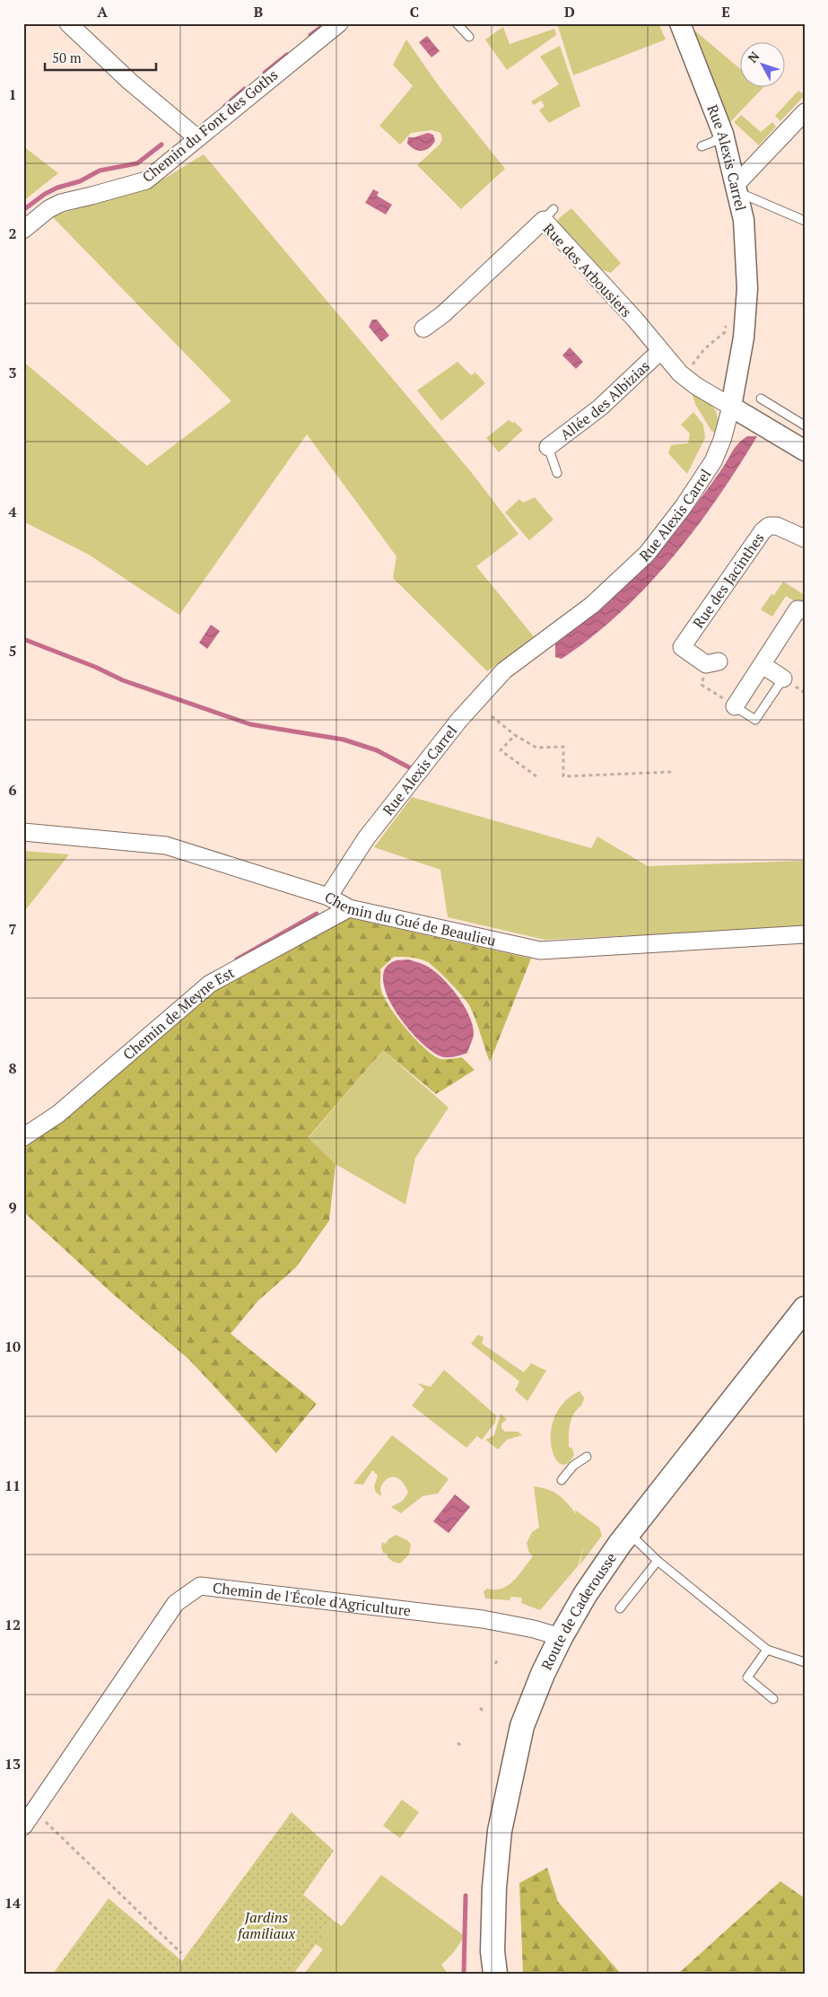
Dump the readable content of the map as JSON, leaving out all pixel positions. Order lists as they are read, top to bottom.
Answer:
{
  "streets": {
    "main road": ["Route de Caderousse"],
    "street": [
      "Chemin du Font des Goths",
      "Rue Alexis Carrel",
      "Rue des Arbousiers",
      "Allée des Albizias",
      "Rue des Jacinthes",
      "Chemin du Gué de Beaulieu",
      "Chemin de Meyne Est",
      "Chemin de l'École d'Agriculture"
    ]
  },
  "crossings": [
    ["Rue Alexis Carrel", "Rue des Arbousiers"],
    ["Rue Alexis Carrel", "Chemin du Gué de Beaulieu"],
    ["Rue des Arbousiers", "Allée des Albizias"],
    ["Chemin du Gué de Beaulieu", "Chemin de Meyne Est"],
    ["Chemin de l'École d'Agriculture", "Route de Caderousse"]
  ],
  "parks": ["Jardins familiaux"],
  "scale_bar": "50 m",
  "north": "top left",
  "grid": {
    "columns": [
      "A",
      "B",
      "C",
      "D",
      "E"
    ],
    "rows": [
      "1",
      "2",
      "3",
      "4",
      "5",
      "6",
      "7",
      "8",
      "9",
      "10",
      "11",
      "12",
      "13",
      "14"
    ]
  }
}
